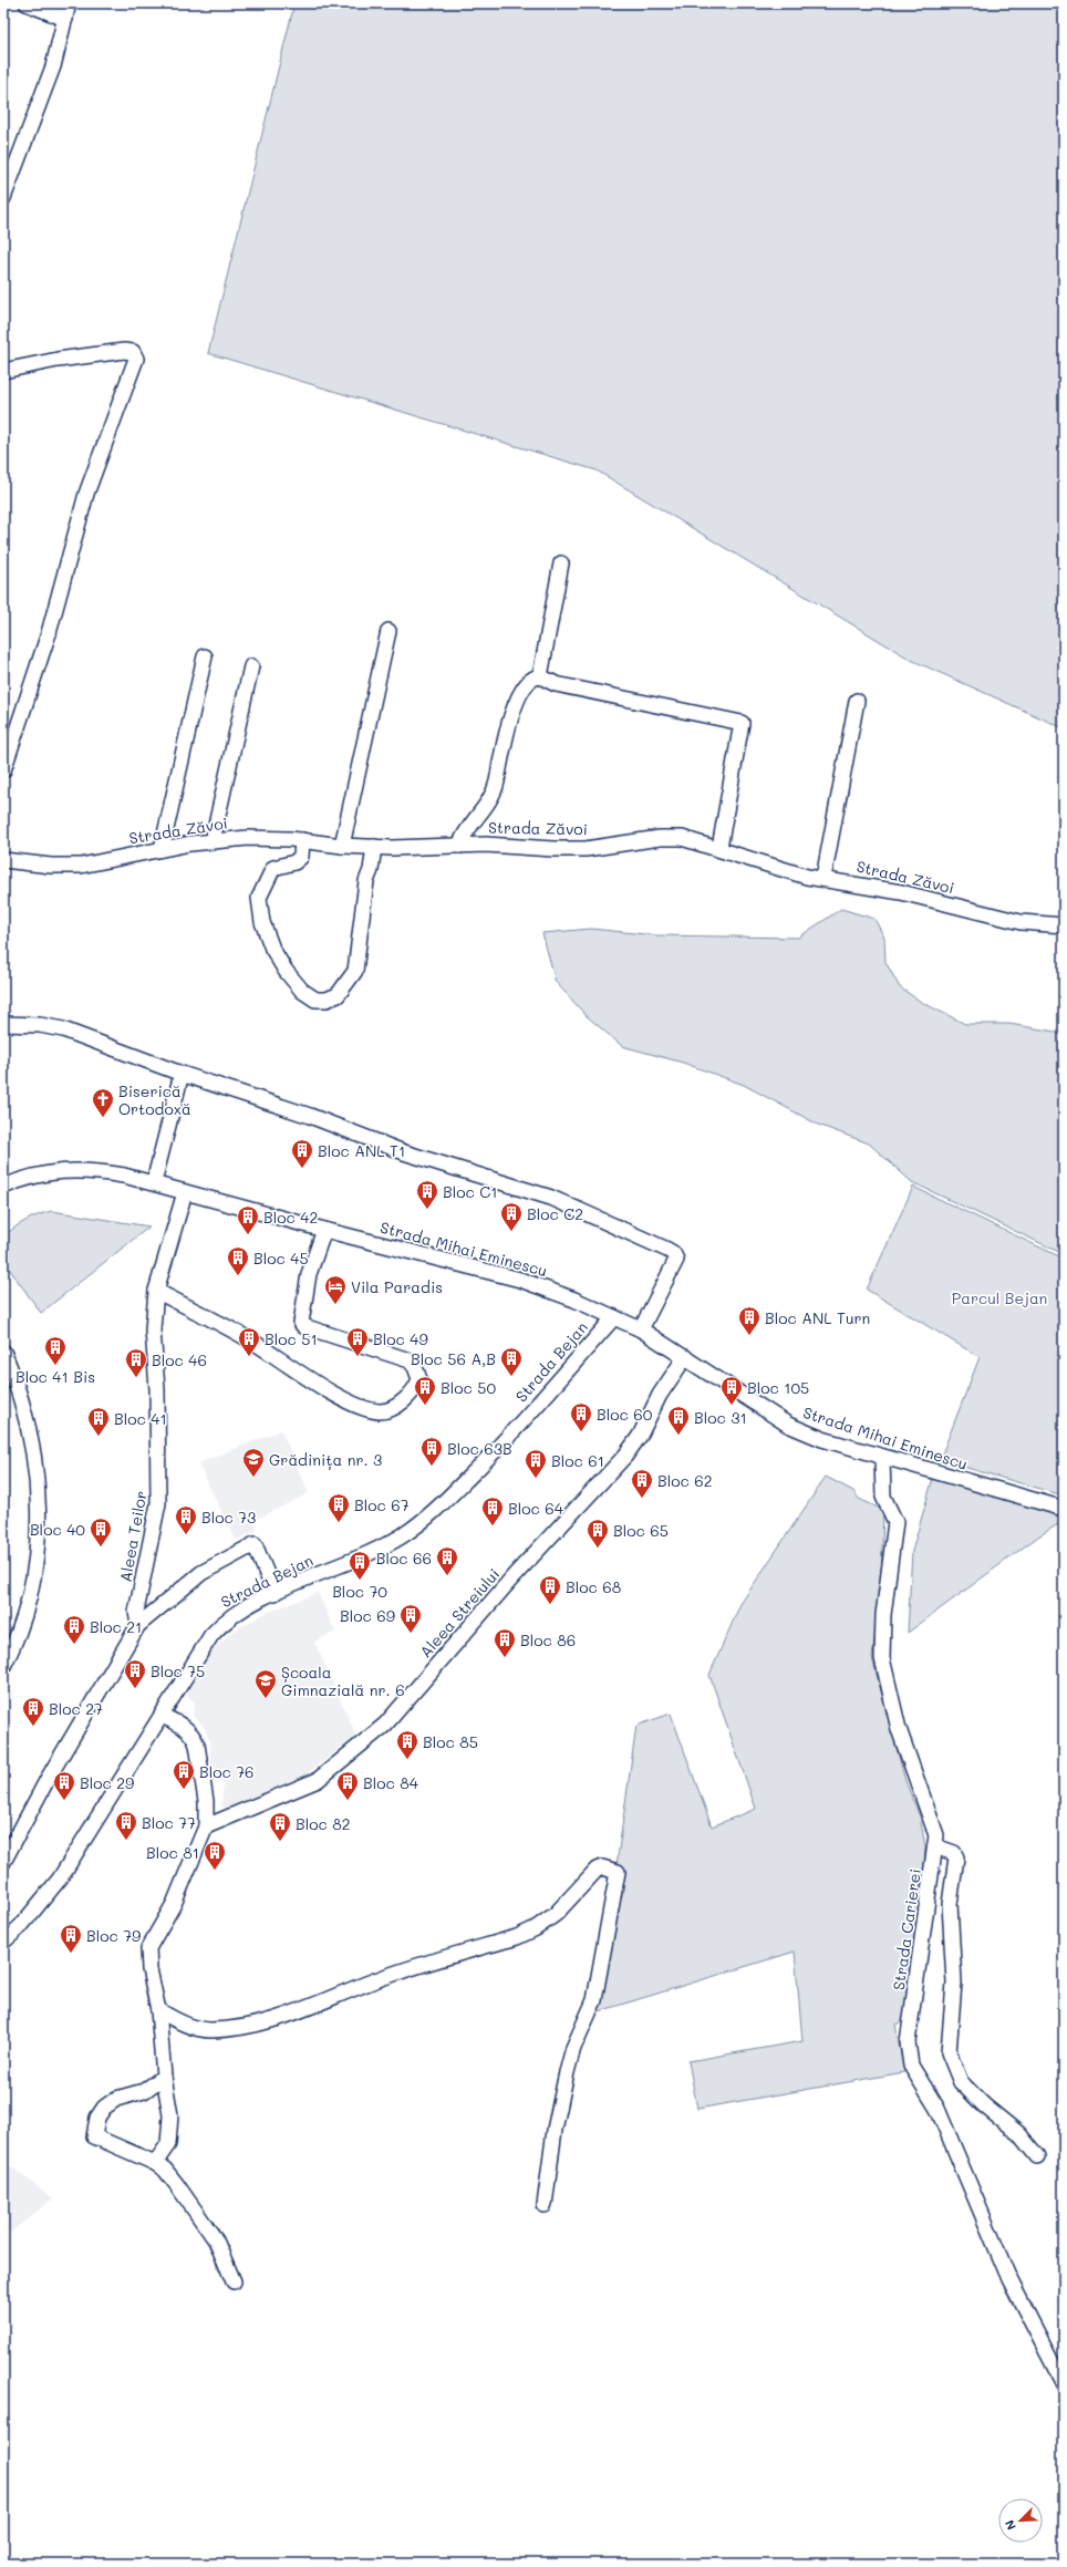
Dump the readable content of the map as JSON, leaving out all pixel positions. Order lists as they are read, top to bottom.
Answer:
{
  "streets": {
    "street": [
      "Strada Zăvoi",
      "Strada Mihai Eminescu",
      "Strada Bejan",
      "Aleea Teilor",
      "Aleea Streiului",
      "Strada Carierei"
    ]
  },
  "crossings": [
    ["Strada Mihai Eminescu", "Strada Bejan"],
    ["Strada Mihai Eminescu", "Aleea Teilor"],
    ["Strada Mihai Eminescu", "Aleea Streiului"],
    ["Strada Mihai Eminescu", "Strada Carierei"]
  ],
  "parks": ["Parcul Bejan"],
  "places": {
    "church": ["Biserică Ortodoxă"],
    "building": [
      "Bloc ANL T1",
      "Bloc C1",
      "Bloc C2",
      "Bloc 42",
      "Bloc 45",
      "Bloc ANL Turn",
      "Bloc 51",
      "Bloc 49",
      "Bloc 41 Bis",
      "Bloc 56 A,B",
      "Bloc 46",
      "Bloc 50",
      "Bloc 105",
      "Bloc 60",
      "Bloc 31",
      "Bloc 41",
      "Bloc 63B",
      "Bloc 61",
      "Bloc 62",
      "Bloc 67",
      "Bloc 64",
      "Bloc 73",
      "Bloc 40",
      "Bloc 65",
      "Bloc 66",
      "Bloc 70",
      "Bloc 68",
      "Bloc 69",
      "Bloc 21",
      "Bloc 86",
      "Bloc 75",
      "Bloc 27",
      "Bloc 85",
      "Bloc 76",
      "Bloc 29",
      "Bloc 84",
      "Bloc 77",
      "Bloc 82",
      "Bloc 81",
      "Bloc 79"
    ],
    "hotel": ["Vila Paradis"],
    "school or university": ["Grădinița nr. 3", "Școala Gimnazială nr. 6"]
  },
  "north": "bottom left"
}
